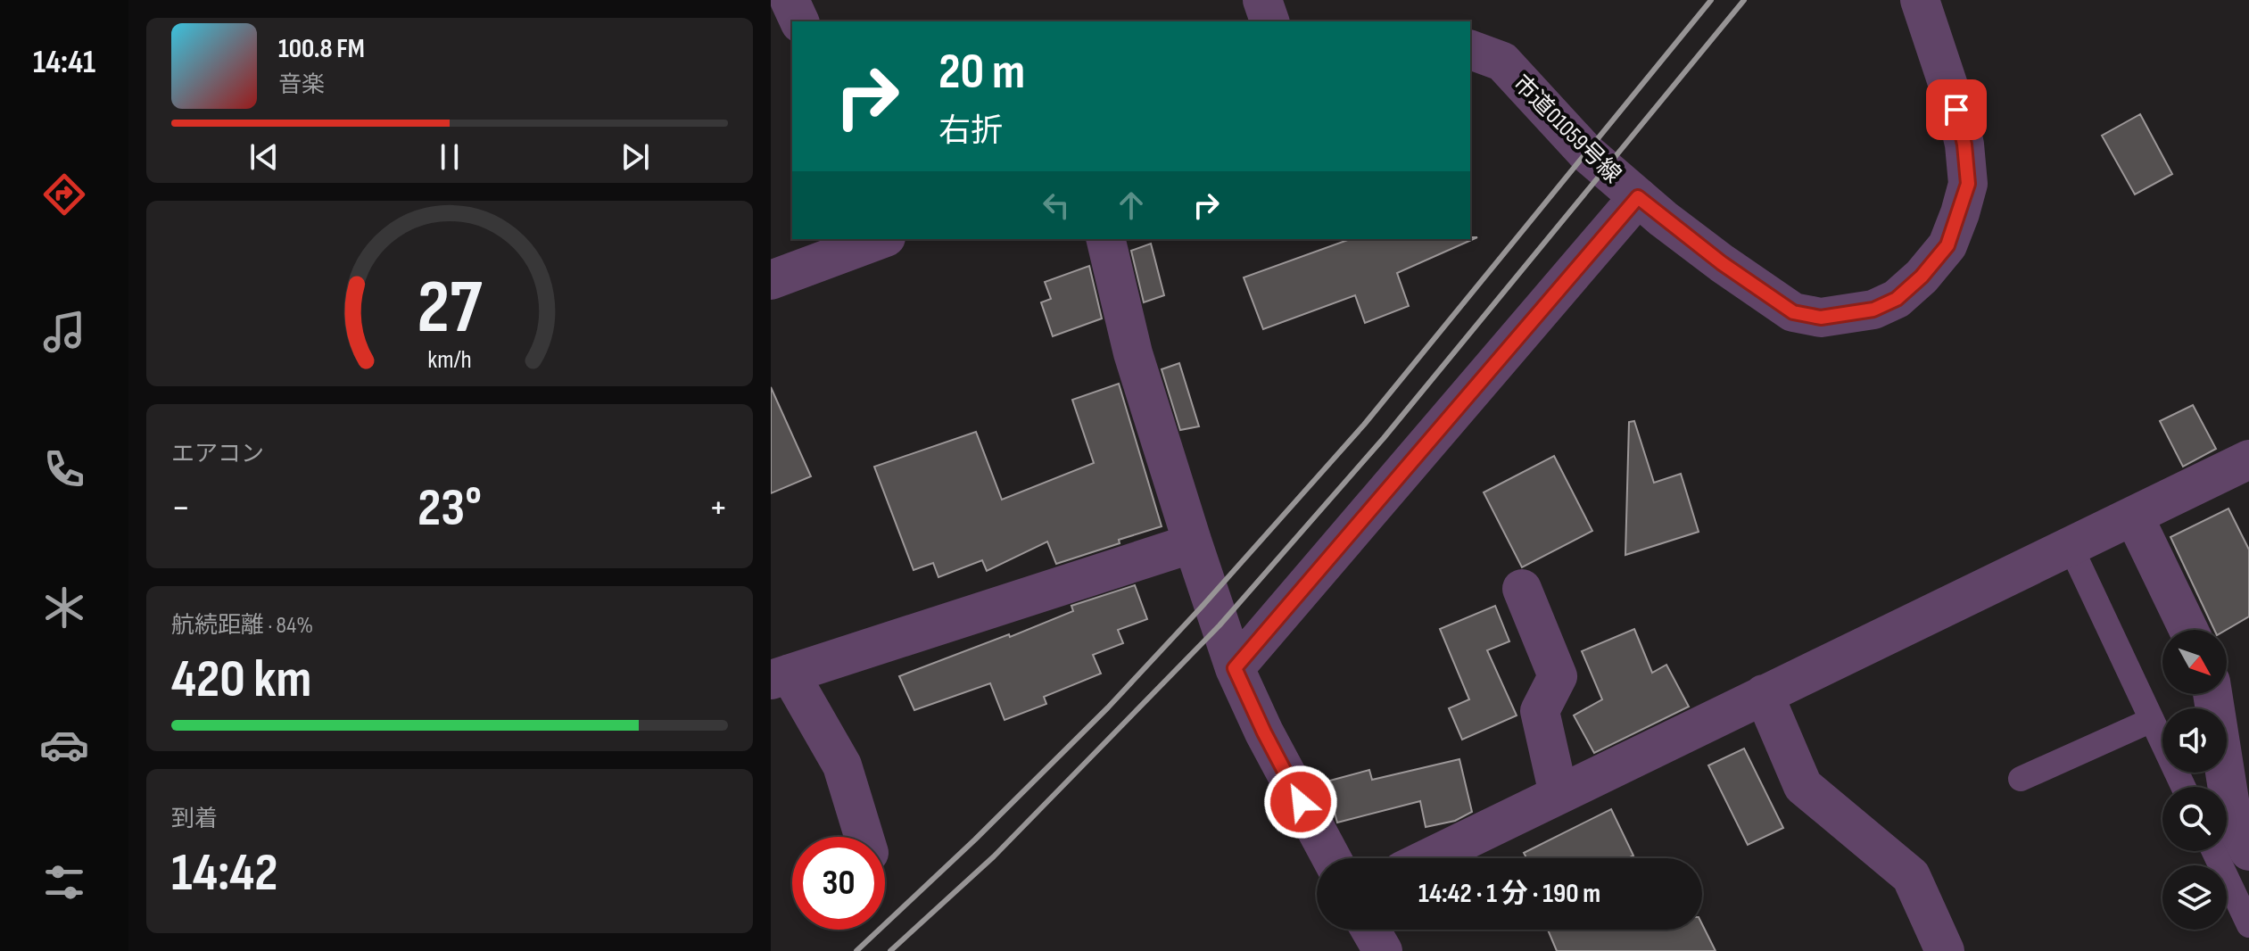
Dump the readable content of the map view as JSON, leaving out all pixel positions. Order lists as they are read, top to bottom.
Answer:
{
  "streets": {
    "street": ["市道01059号線"]
  },
  "north": "bottom right",
  "page": {
    "tabs": "14:41",
    "turn": ["20 m", "右折"],
    "song": ["100.8 FM", "音楽"],
    "tile": [
      "エアコン",
      ["航続距離 · 84%", "420 km"],
      ["到着", "14:42"]
    ],
    "heat": ["−", "23°", "+"],
    "limit": "30",
    "trip": "14:42 · 1 分 · 190 m",
    "gauge": ["27", "km/h"]
  }
}
